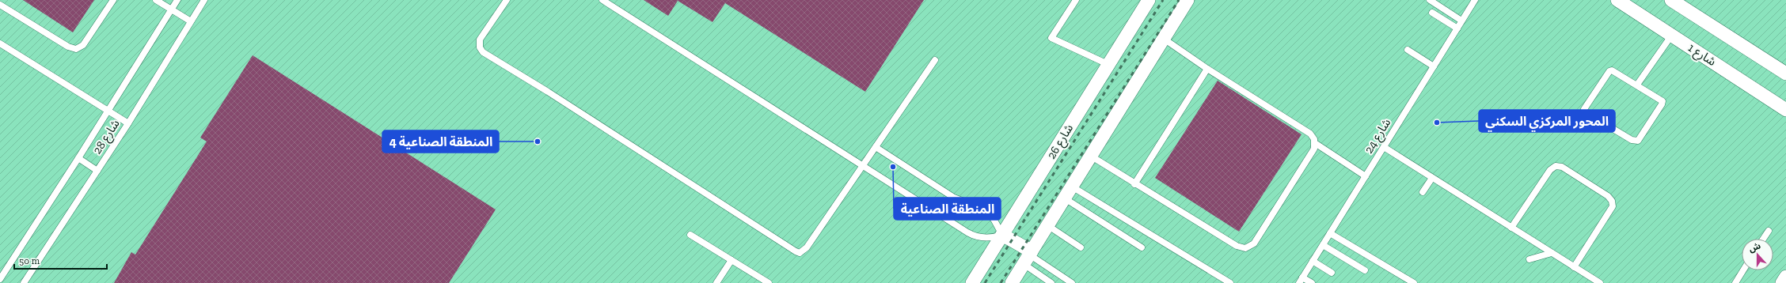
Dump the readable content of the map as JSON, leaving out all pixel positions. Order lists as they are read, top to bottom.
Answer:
{
  "streets": {
    "street": ["شارع 1", "شارع 26"],
    "lane": ["شارع 24", "شارع 28"]
  },
  "places": ["المحور المركزي السكني", "المنطقة الصناعية 4", "المنطقة الصناعية"],
  "scale_bar": "50 m",
  "north": "top"
}
